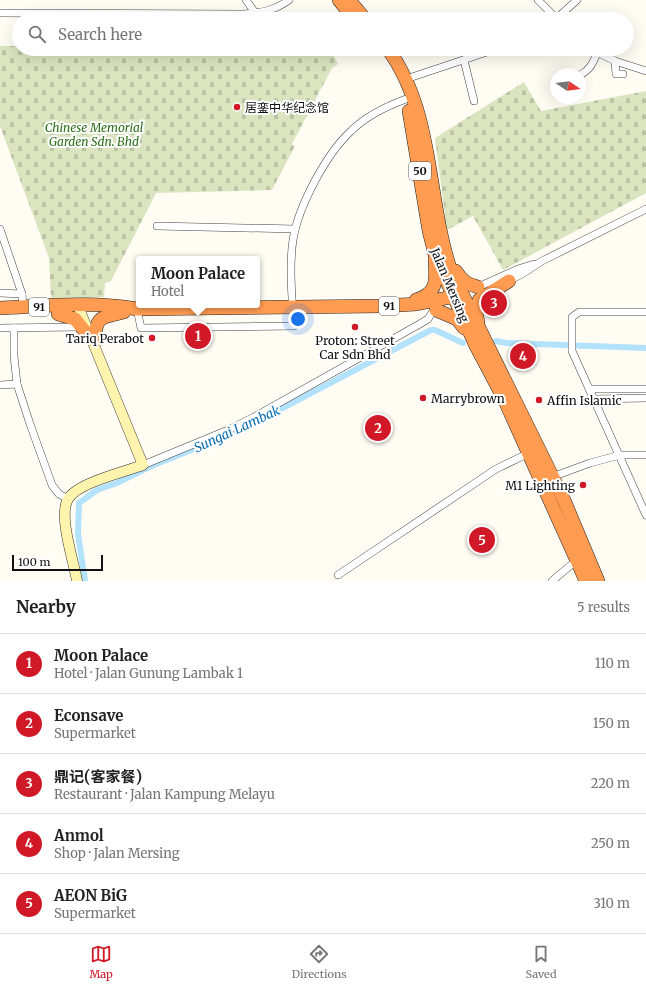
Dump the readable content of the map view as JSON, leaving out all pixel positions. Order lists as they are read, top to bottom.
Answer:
{
  "streets": {
    "highway": ["50", "Jalan Mersing", "91"]
  },
  "crossings": [
    ["Jalan Mersing", "91"]
  ],
  "water": ["Sungai Lambak"],
  "parks": ["Chinese Memorial Garden Sdn. Bhd"],
  "places": [
    "居銮中华纪念馆",
    "Proton: Street Car Sdn Bhd",
    "Tariq Perabot",
    "Marrybrown",
    "Affin Islamic",
    "M1 Lighting"
  ],
  "scale_bar": "100 m",
  "north": "right",
  "page": {
    "search": "Search here",
    "popup": ["Moon Palace", "Hotel"],
    "pins": [
      "3",
      "1",
      "4",
      "2",
      "5"
    ],
    "scale": "100 m",
    "heading": ["Nearby", "5 results"],
    "list": [
      {
        "mark": "1",
        "name": "Moon Palace",
        "note": "Hotel · Jalan Gunung Lambak 1",
        "value": "110 m"
      },
      {
        "mark": "2",
        "name": "Econsave",
        "note": "Supermarket",
        "value": "150 m"
      },
      {
        "mark": "3",
        "name": "鼎记(客家餐)",
        "note": "Restaurant · Jalan Kampung Melayu",
        "value": "220 m"
      },
      {
        "mark": "4",
        "name": "Anmol",
        "note": "Shop · Jalan Mersing",
        "value": "250 m"
      },
      {
        "mark": "5",
        "name": "AEON BiG",
        "note": "Supermarket",
        "value": "310 m"
      }
    ],
    "nav": ["Map", "Directions", "Saved"]
  }
}
